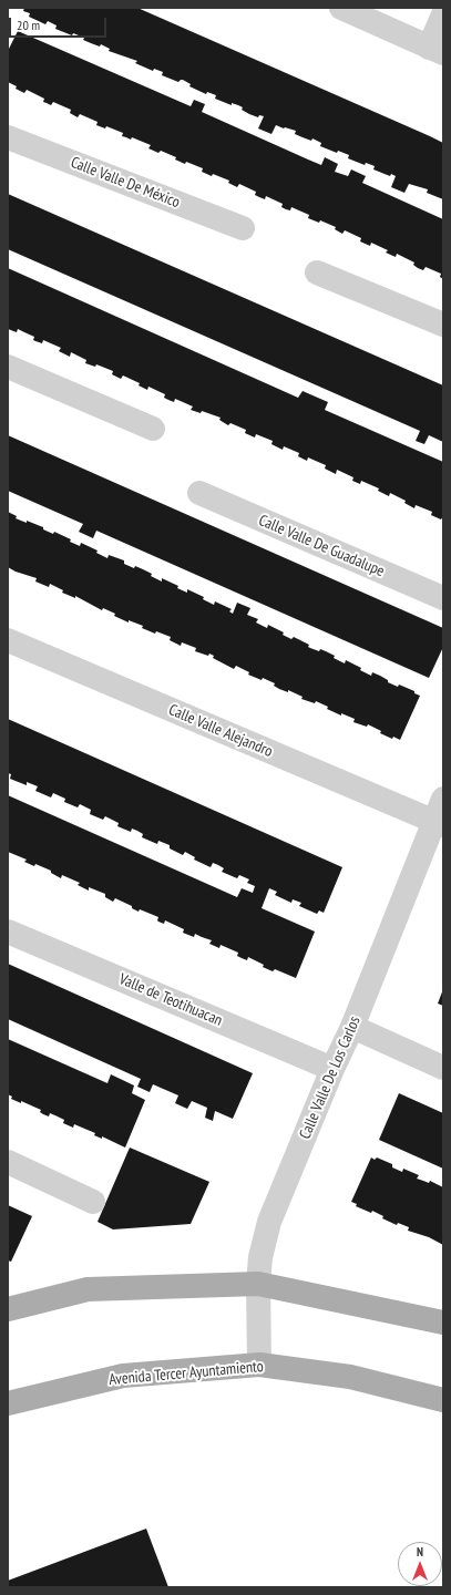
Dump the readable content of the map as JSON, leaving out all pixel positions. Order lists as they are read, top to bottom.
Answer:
{
  "streets": {
    "main road": ["Avenida Tercer Ayuntamiento"],
    "street": [
      "Calle Valle De México",
      "Calle Valle De Guadalupe",
      "Calle Valle Alejandro",
      "Valle de Teotihuacan",
      "Calle Valle De Los Carlos"
    ]
  },
  "crossings": [
    ["Calle Valle Alejandro", "Calle Valle De Los Carlos"],
    ["Valle de Teotihuacan", "Calle Valle De Los Carlos"],
    ["Calle Valle De Los Carlos", "Avenida Tercer Ayuntamiento"]
  ],
  "scale_bar": "20 m",
  "north": "top"
}
